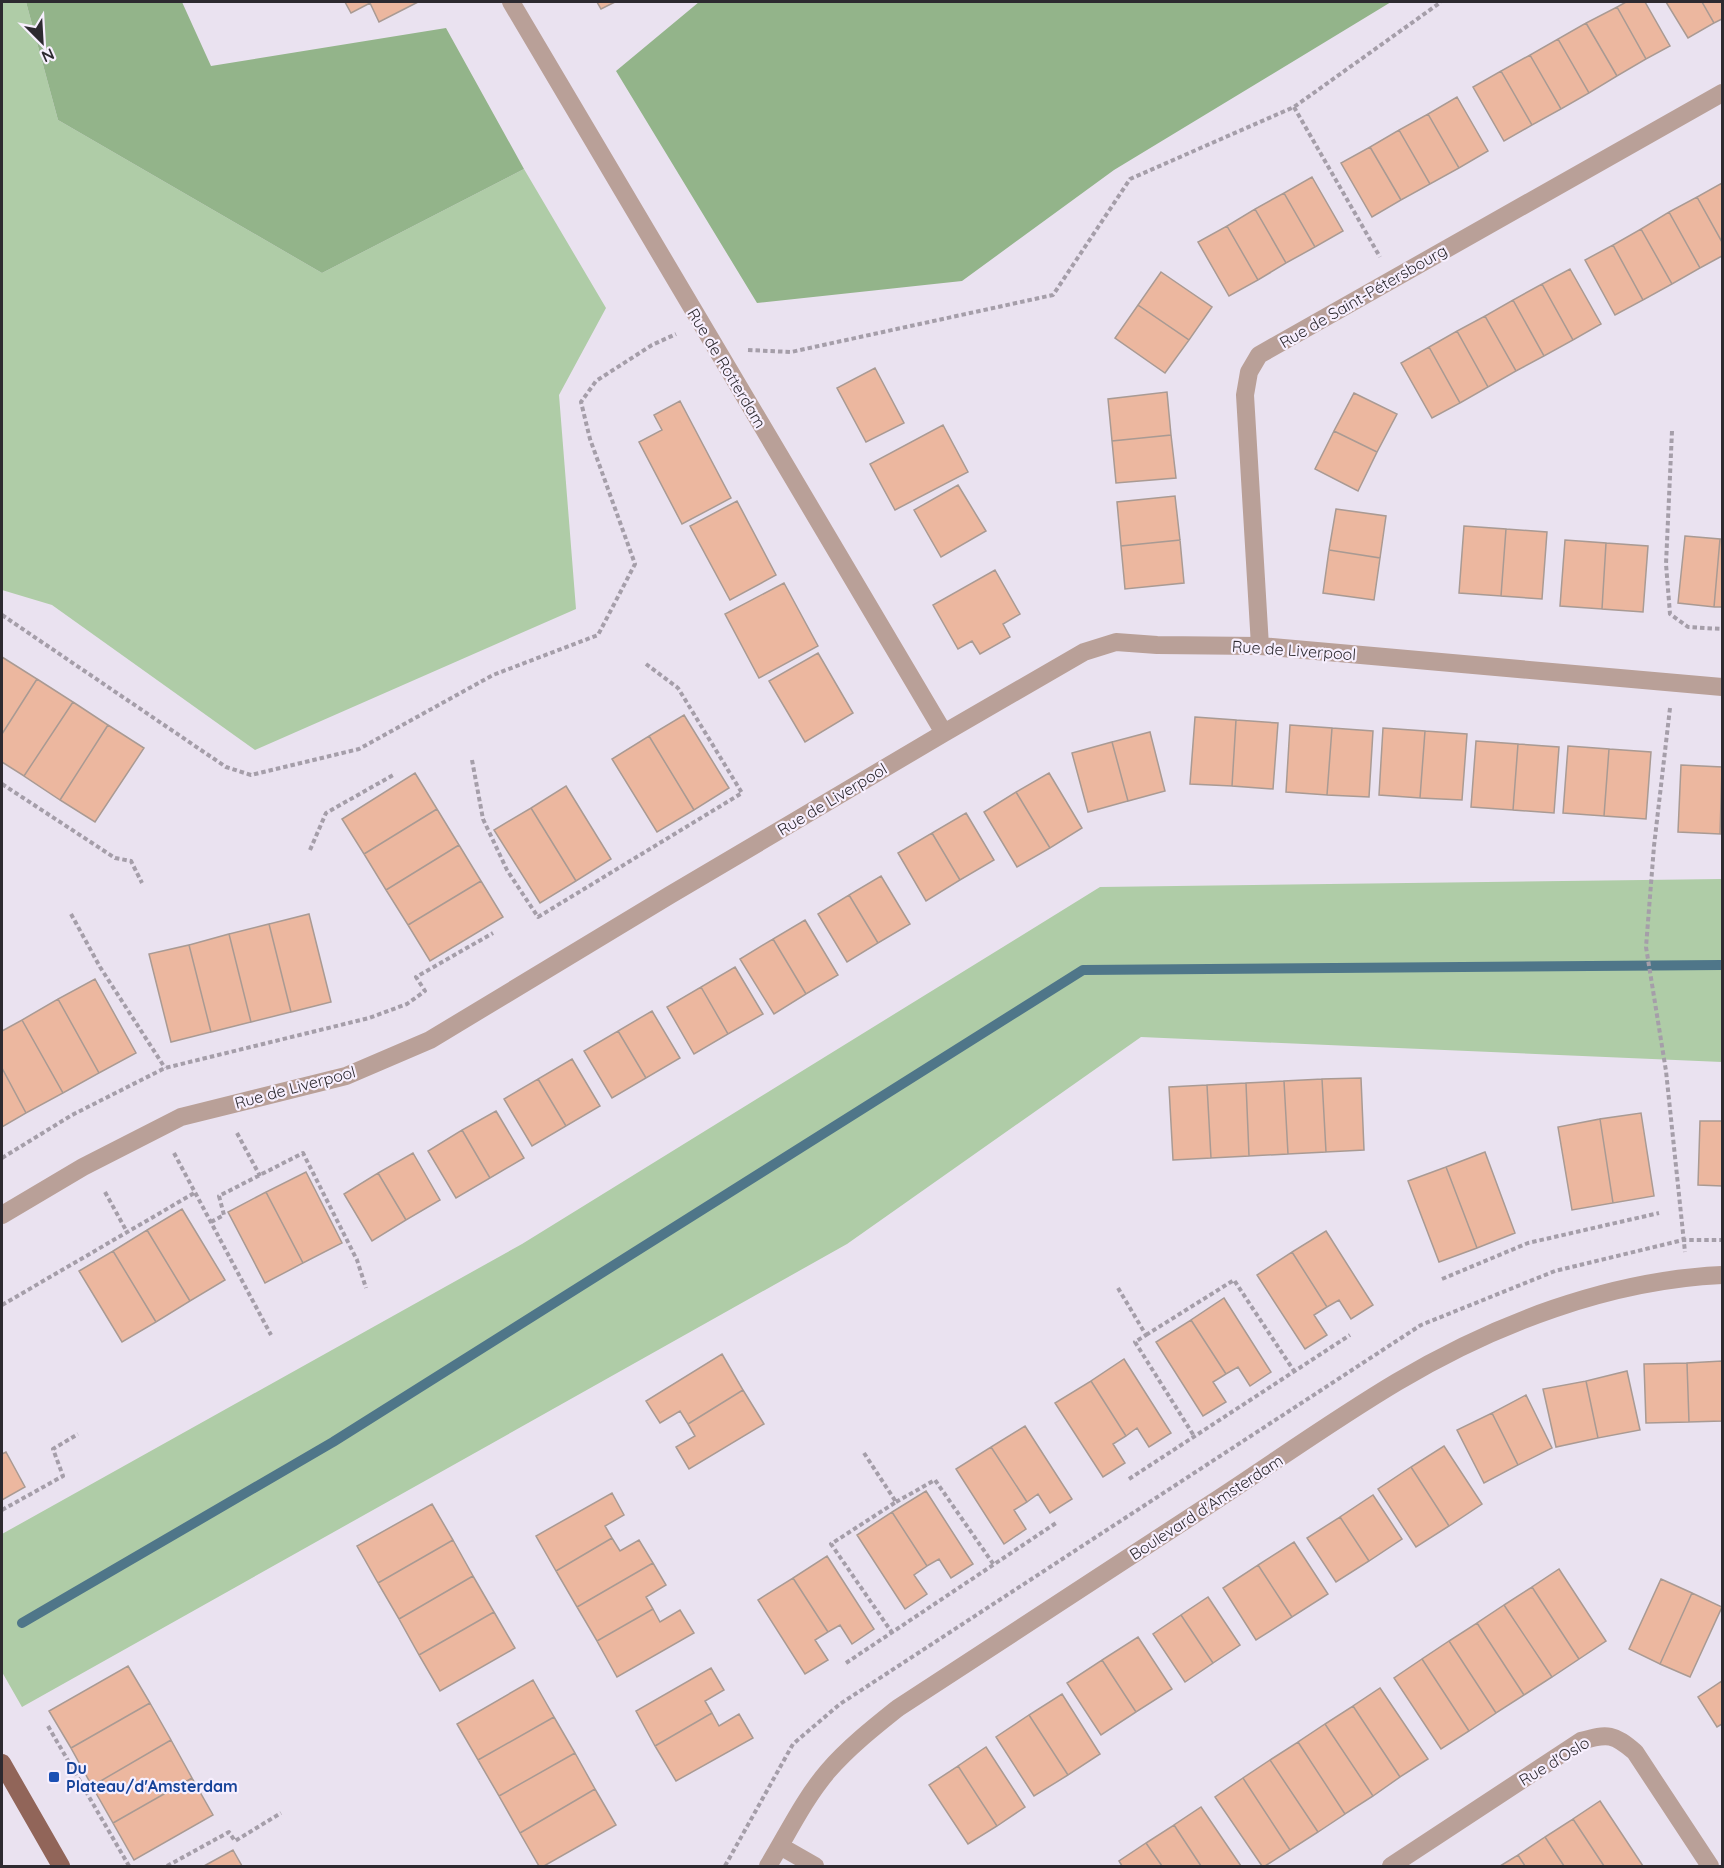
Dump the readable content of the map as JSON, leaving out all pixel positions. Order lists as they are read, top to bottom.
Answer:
{
  "streets": {
    "street": [
      "Rue de Saint-Pétersbourg",
      "Rue de Rotterdam",
      "Rue de Liverpool",
      "Boulevard d'Amsterdam",
      "Rue d'Oslo"
    ]
  },
  "crossings": [
    ["Rue de Saint-Pétersbourg", "Rue de Liverpool"],
    ["Rue de Rotterdam", "Rue de Liverpool"]
  ],
  "places": {
    "transit": ["Du Plateau/d'Amsterdam"]
  },
  "north": "bottom right"
}
